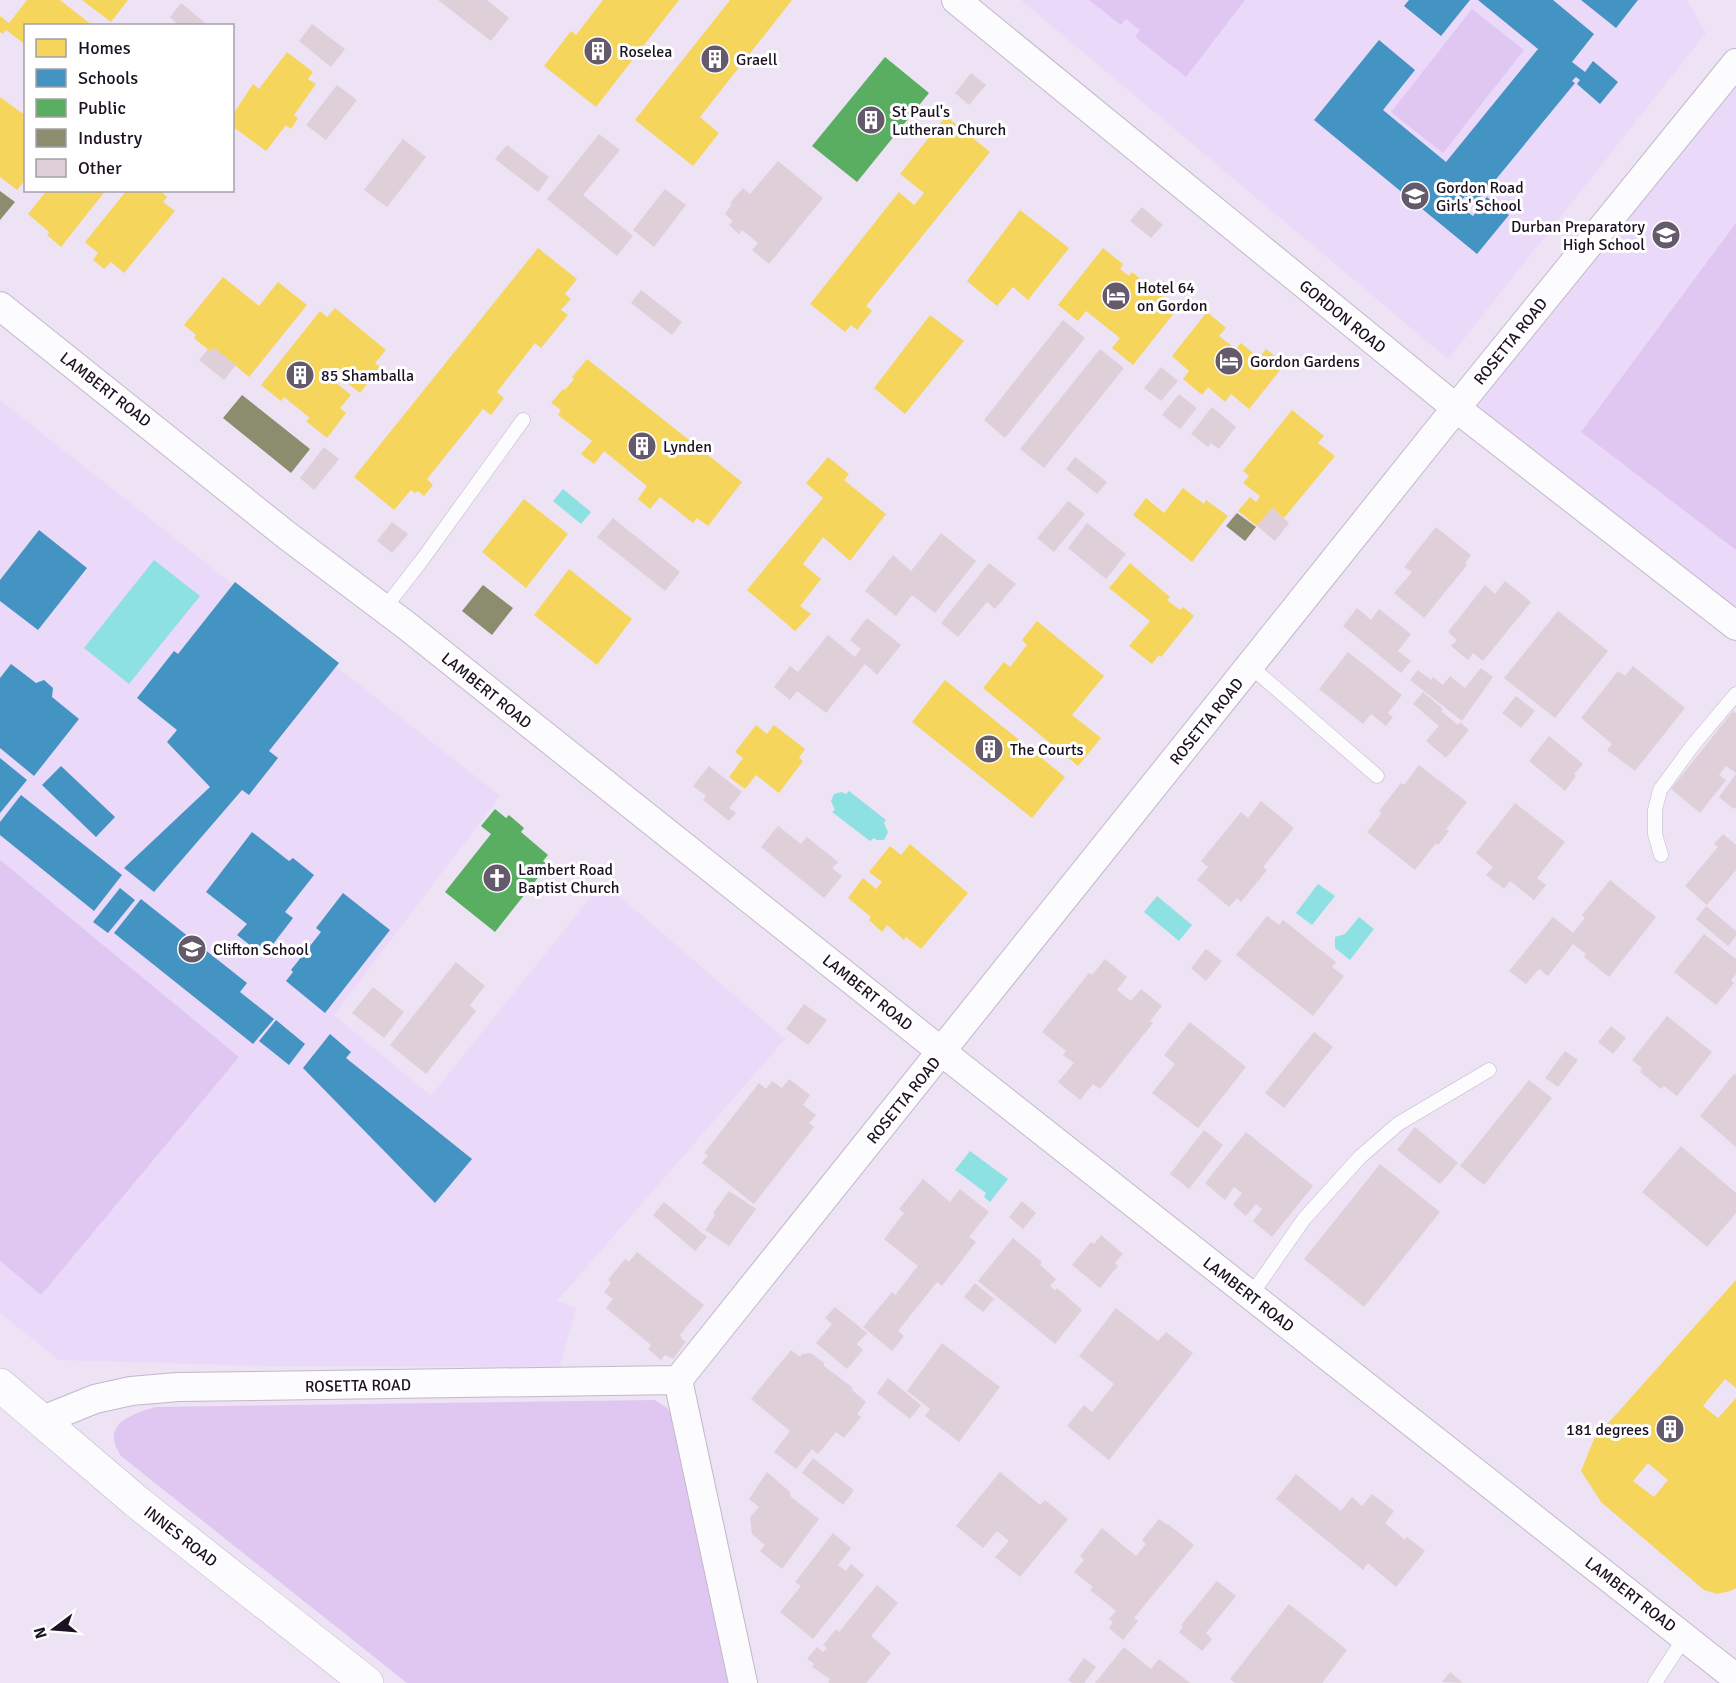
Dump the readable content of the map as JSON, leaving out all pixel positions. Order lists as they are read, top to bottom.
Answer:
{
  "streets": {
    "street": [
      "GORDON ROAD",
      "ROSETTA ROAD",
      "LAMBERT ROAD",
      "INNES ROAD"
    ]
  },
  "crossings": [
    ["GORDON ROAD", "ROSETTA ROAD"],
    ["ROSETTA ROAD", "LAMBERT ROAD"],
    ["ROSETTA ROAD", "INNES ROAD"]
  ],
  "places": {
    "building": [
      "Roselea",
      "Graell",
      "St Paul's Lutheran Church",
      "85 Shamballa",
      "Lynden",
      "The Courts",
      "181 degrees"
    ],
    "school or university": ["Gordon Road Girls' School", "Durban Preparatory High School", "Clifton School"],
    "hotel": ["Hotel 64 on Gordon", "Gordon Gardens"],
    "church": ["Lambert Road Baptist Church"]
  },
  "legend": [
    "Homes",
    "Schools",
    "Public",
    "Industry",
    "Other"
  ],
  "north": "left"
}
